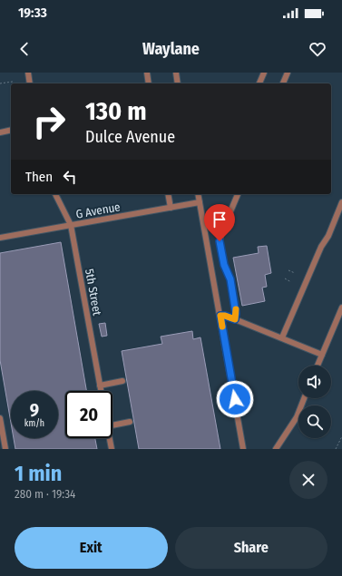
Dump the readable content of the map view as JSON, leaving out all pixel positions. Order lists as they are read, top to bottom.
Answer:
{
  "streets": {
    "lane": ["G Avenue", "5th Street"]
  },
  "crossings": [
    ["G Avenue", "5th Street"]
  ],
  "page": {
    "status": "19:33",
    "header": "Waylane",
    "turn": ["130 m", "Dulce Avenue"],
    "then": "Then",
    "speed": "9 km/h",
    "limit": "20",
    "heading": ["1 min", "280 m · 19:34"],
    "buttons": ["Exit", "Share"]
  }
}
